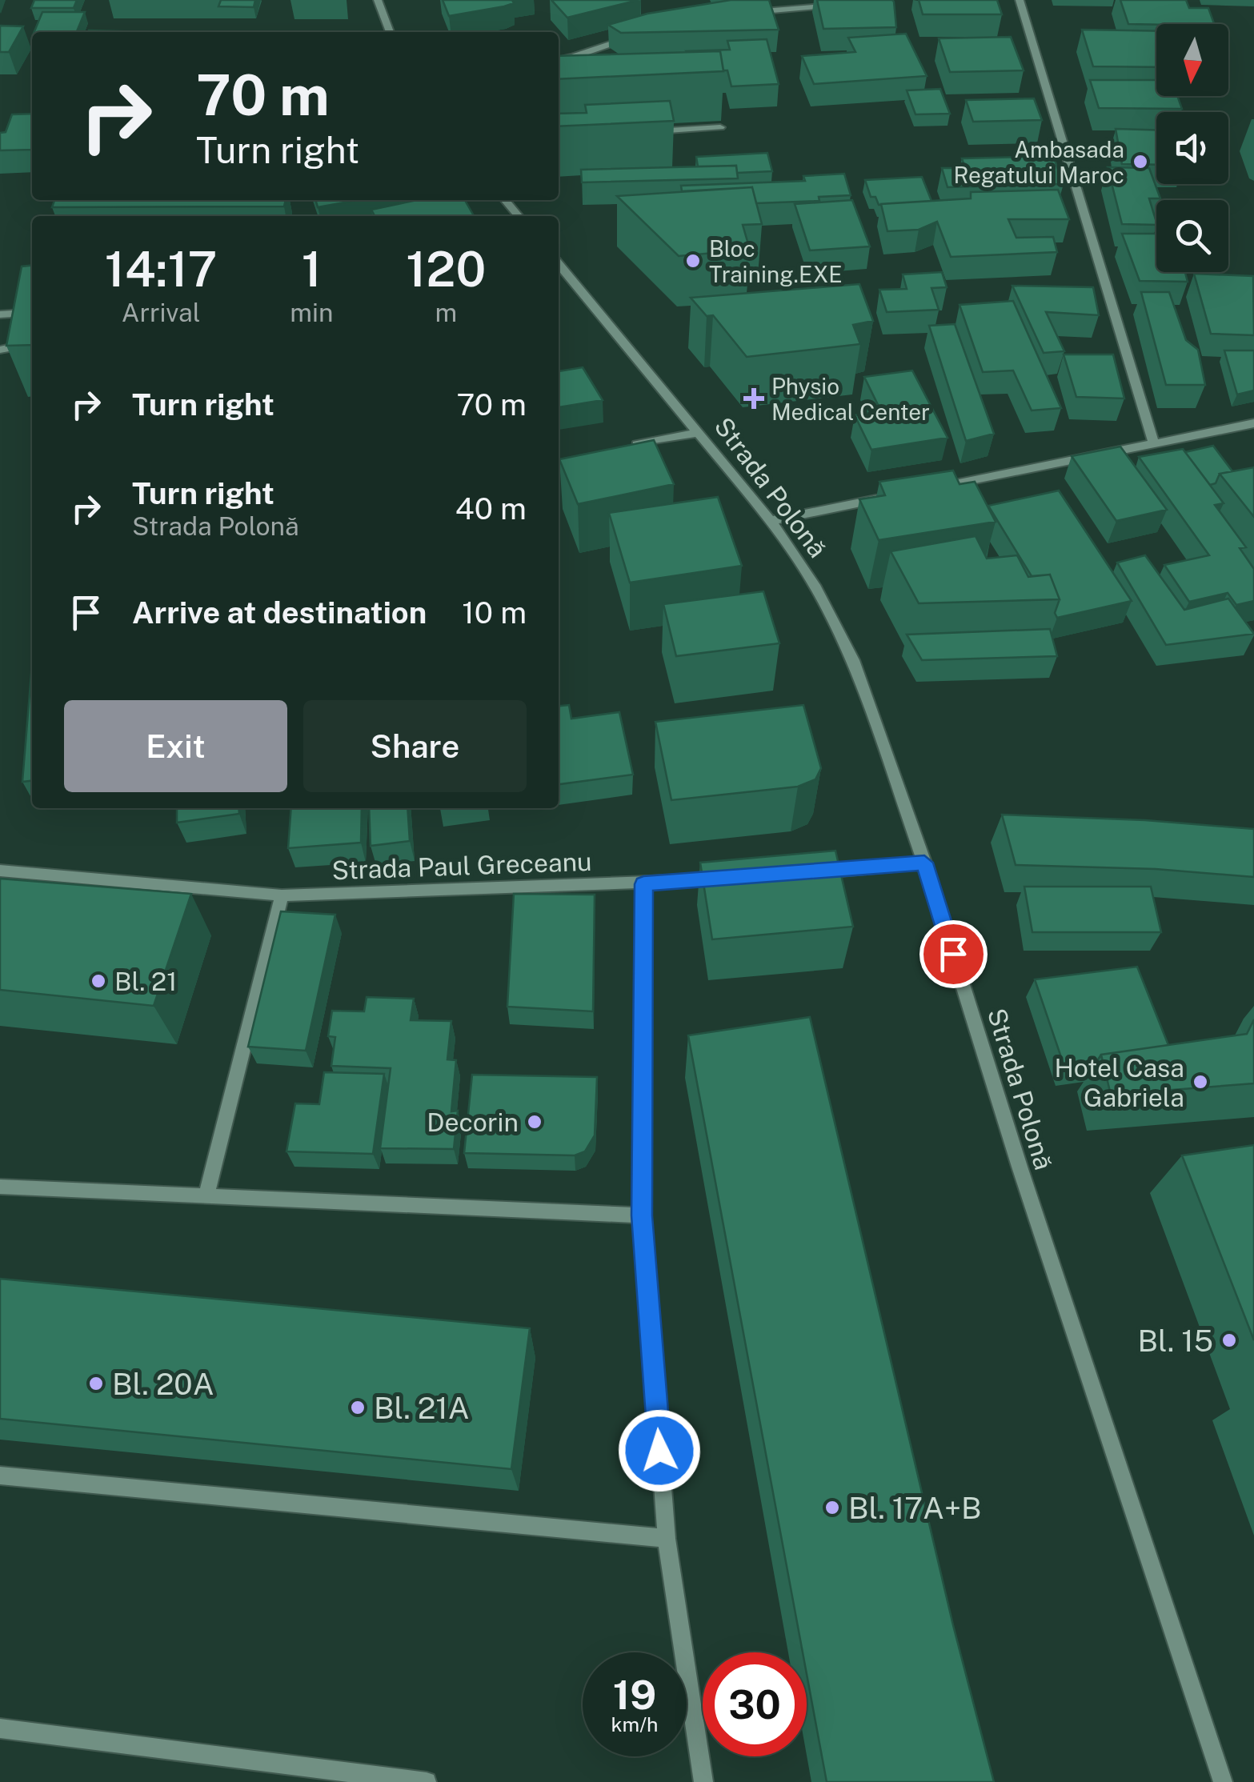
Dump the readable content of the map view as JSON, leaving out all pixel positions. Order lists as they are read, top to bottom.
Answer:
{
  "streets": {
    "street": ["Strada Polonă", "Strada Paul Greceanu"]
  },
  "places": {
    "other": [
      "Ambasada Regatului Maroc",
      "Bloc Training.EXE",
      "Bl. 21",
      "Hotel Casa Gabriela",
      "Decorin",
      "Bl. 15",
      "Bl. 20A",
      "Bl. 21A",
      "Bl. 17A+B"
    ],
    "health": ["Physio Medical Center"]
  },
  "north": "bottom",
  "page": {
    "turn": ["70 m", "Turn right"],
    "eta": [
      "14:17",
      "Arrival",
      "1",
      "min",
      "120",
      "m"
    ],
    "list": [
      {
        "name": "Turn right",
        "value": "70 m"
      },
      {
        "name": "Turn right",
        "note": "Strada Polonă",
        "value": "40 m"
      },
      {
        "name": "Arrive at destination",
        "value": "10 m"
      }
    ],
    "buttons": ["Exit", "Share"],
    "speed": "19 km/h",
    "limit": "30"
  }
}
